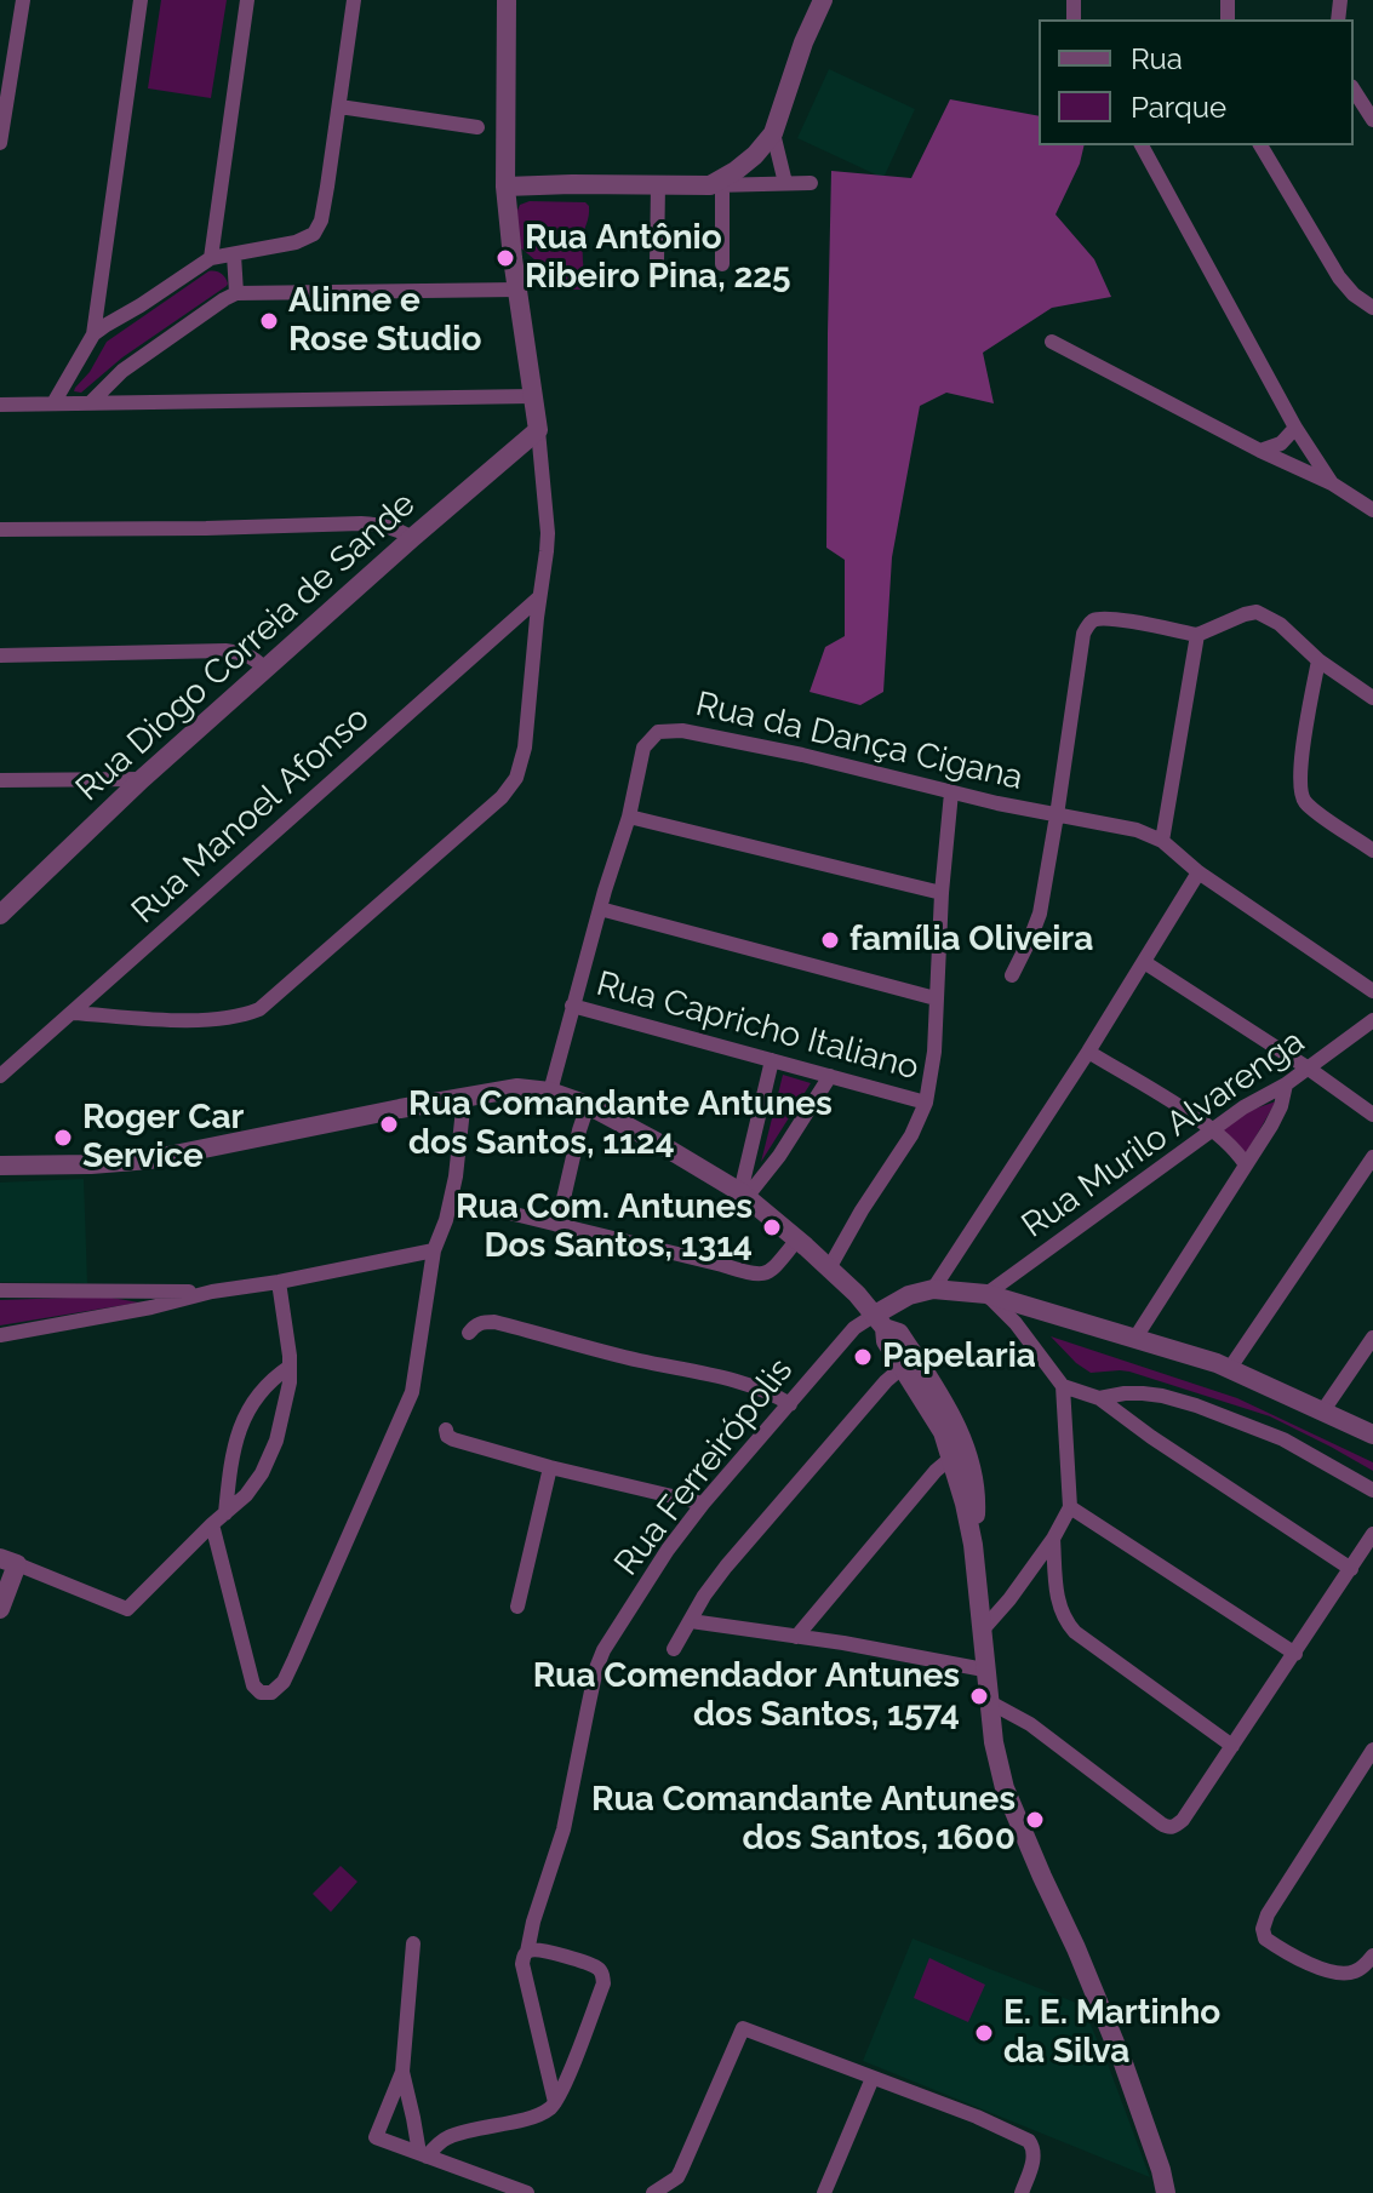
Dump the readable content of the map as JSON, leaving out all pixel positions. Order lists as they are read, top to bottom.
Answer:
{
  "streets": {
    "street": [
      "Rua Diogo Correia de Sande",
      "Rua da Dança Cigana",
      "Rua Manoel Afonso",
      "Rua Capricho Italiano",
      "Rua Murilo Alvarenga",
      "Rua Ferreirópolis"
    ]
  },
  "crossings": [
    ["Rua da Dança Cigana", "Rua Capricho Italiano"]
  ],
  "places": [
    "Rua Antônio Ribeiro Pina, 225",
    "Alinne e Rose Studio",
    "família Oliveira",
    "Rua Comandante Antunes dos Santos, 1124",
    "Roger Car Service",
    "Rua Com. Antunes Dos Santos, 1314",
    "Papelaria",
    "Rua Comendador Antunes dos Santos, 1574",
    "Rua Comandante Antunes dos Santos, 1600",
    "E. E. Martinho da Silva"
  ],
  "legend": ["Rua", "Parque"]
}
